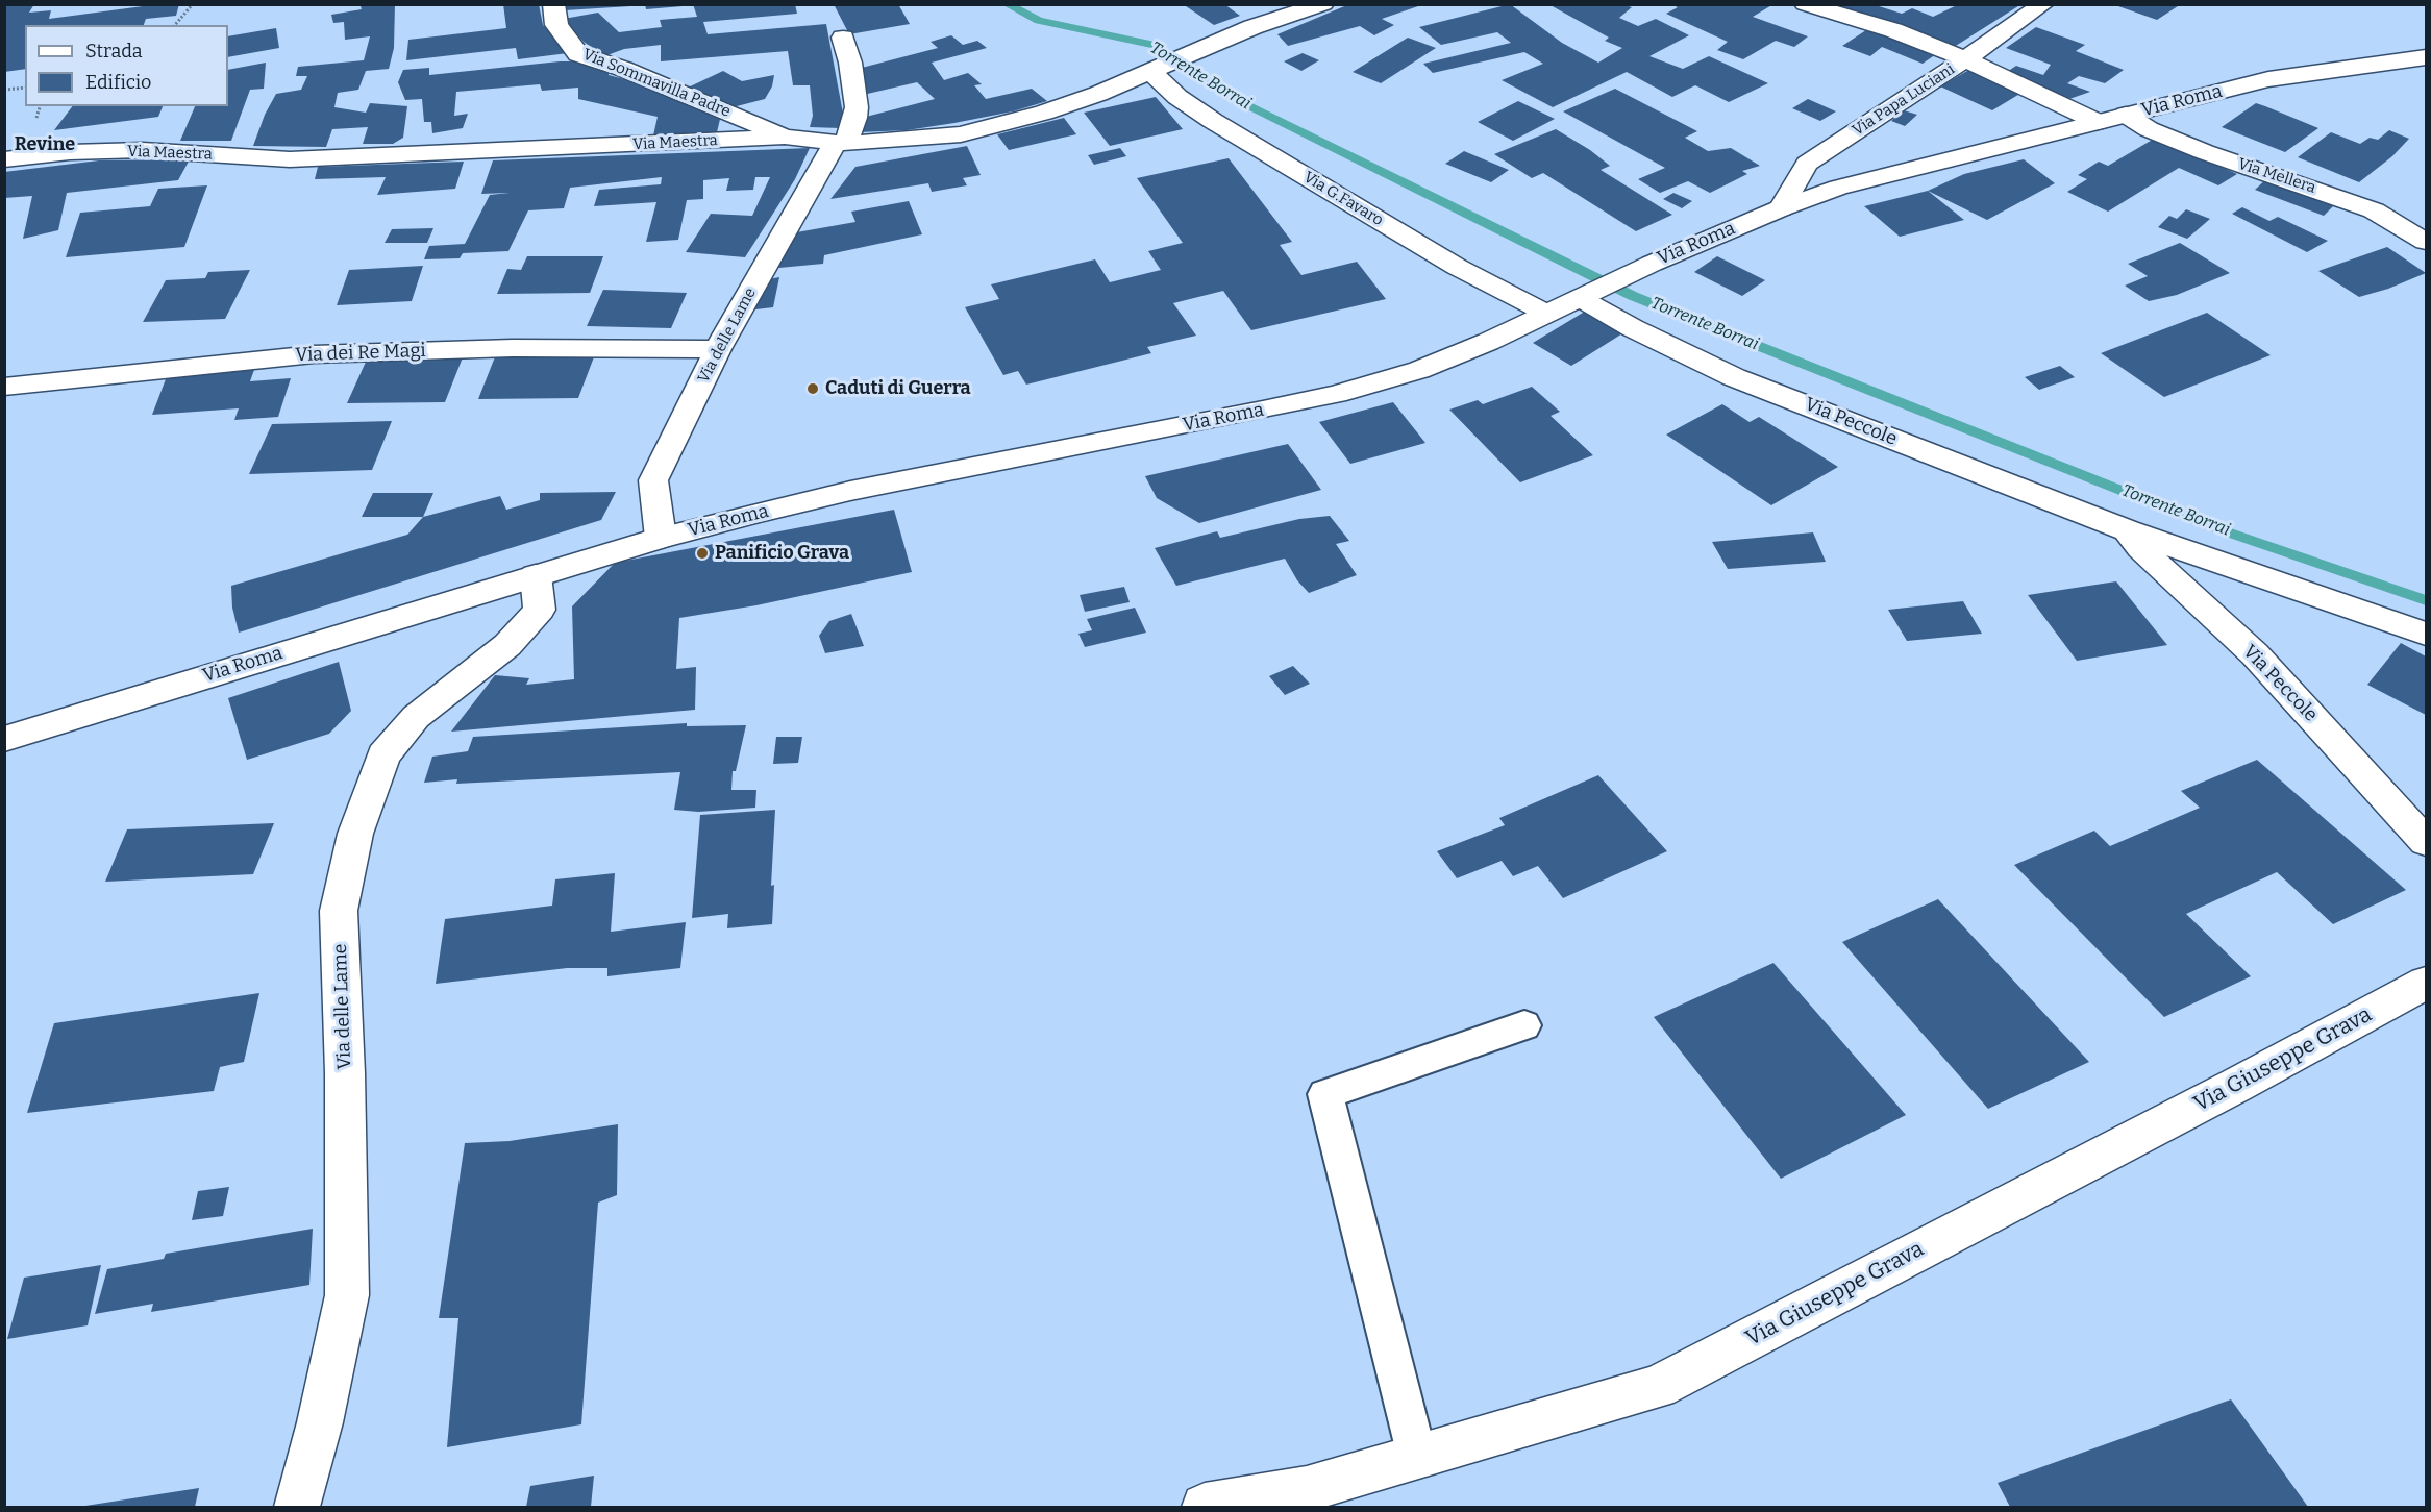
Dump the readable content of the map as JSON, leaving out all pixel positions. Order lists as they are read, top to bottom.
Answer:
{
  "streets": {
    "street": [
      "Via Sommavilla Padre",
      "Via Papa Luciani",
      "Via Roma",
      "Via Maestra",
      "Via Mellera",
      "Via G.Favaro",
      "Via delle Lame",
      "Via dei Re Magi",
      "Via Peccole",
      "Via Giuseppe Grava"
    ]
  },
  "crossings": [
    ["Via Sommavilla Padre", "Via Maestra"],
    ["Via Papa Luciani", "Via Roma"],
    ["Via Roma", "Via Mellera"],
    ["Via Roma", "Via G.Favaro"],
    ["Via Roma", "Via delle Lame"],
    ["Via Roma", "Via Peccole"],
    ["Via Maestra", "Via G.Favaro"],
    ["Via Maestra", "Via delle Lame"],
    ["Via delle Lame", "Via dei Re Magi"]
  ],
  "districts": ["Revine"],
  "water": ["Torrente Borrai"],
  "places": ["Caduti di Guerra", "Panificio Grava"],
  "legend": ["Strada", "Edificio"]
}
